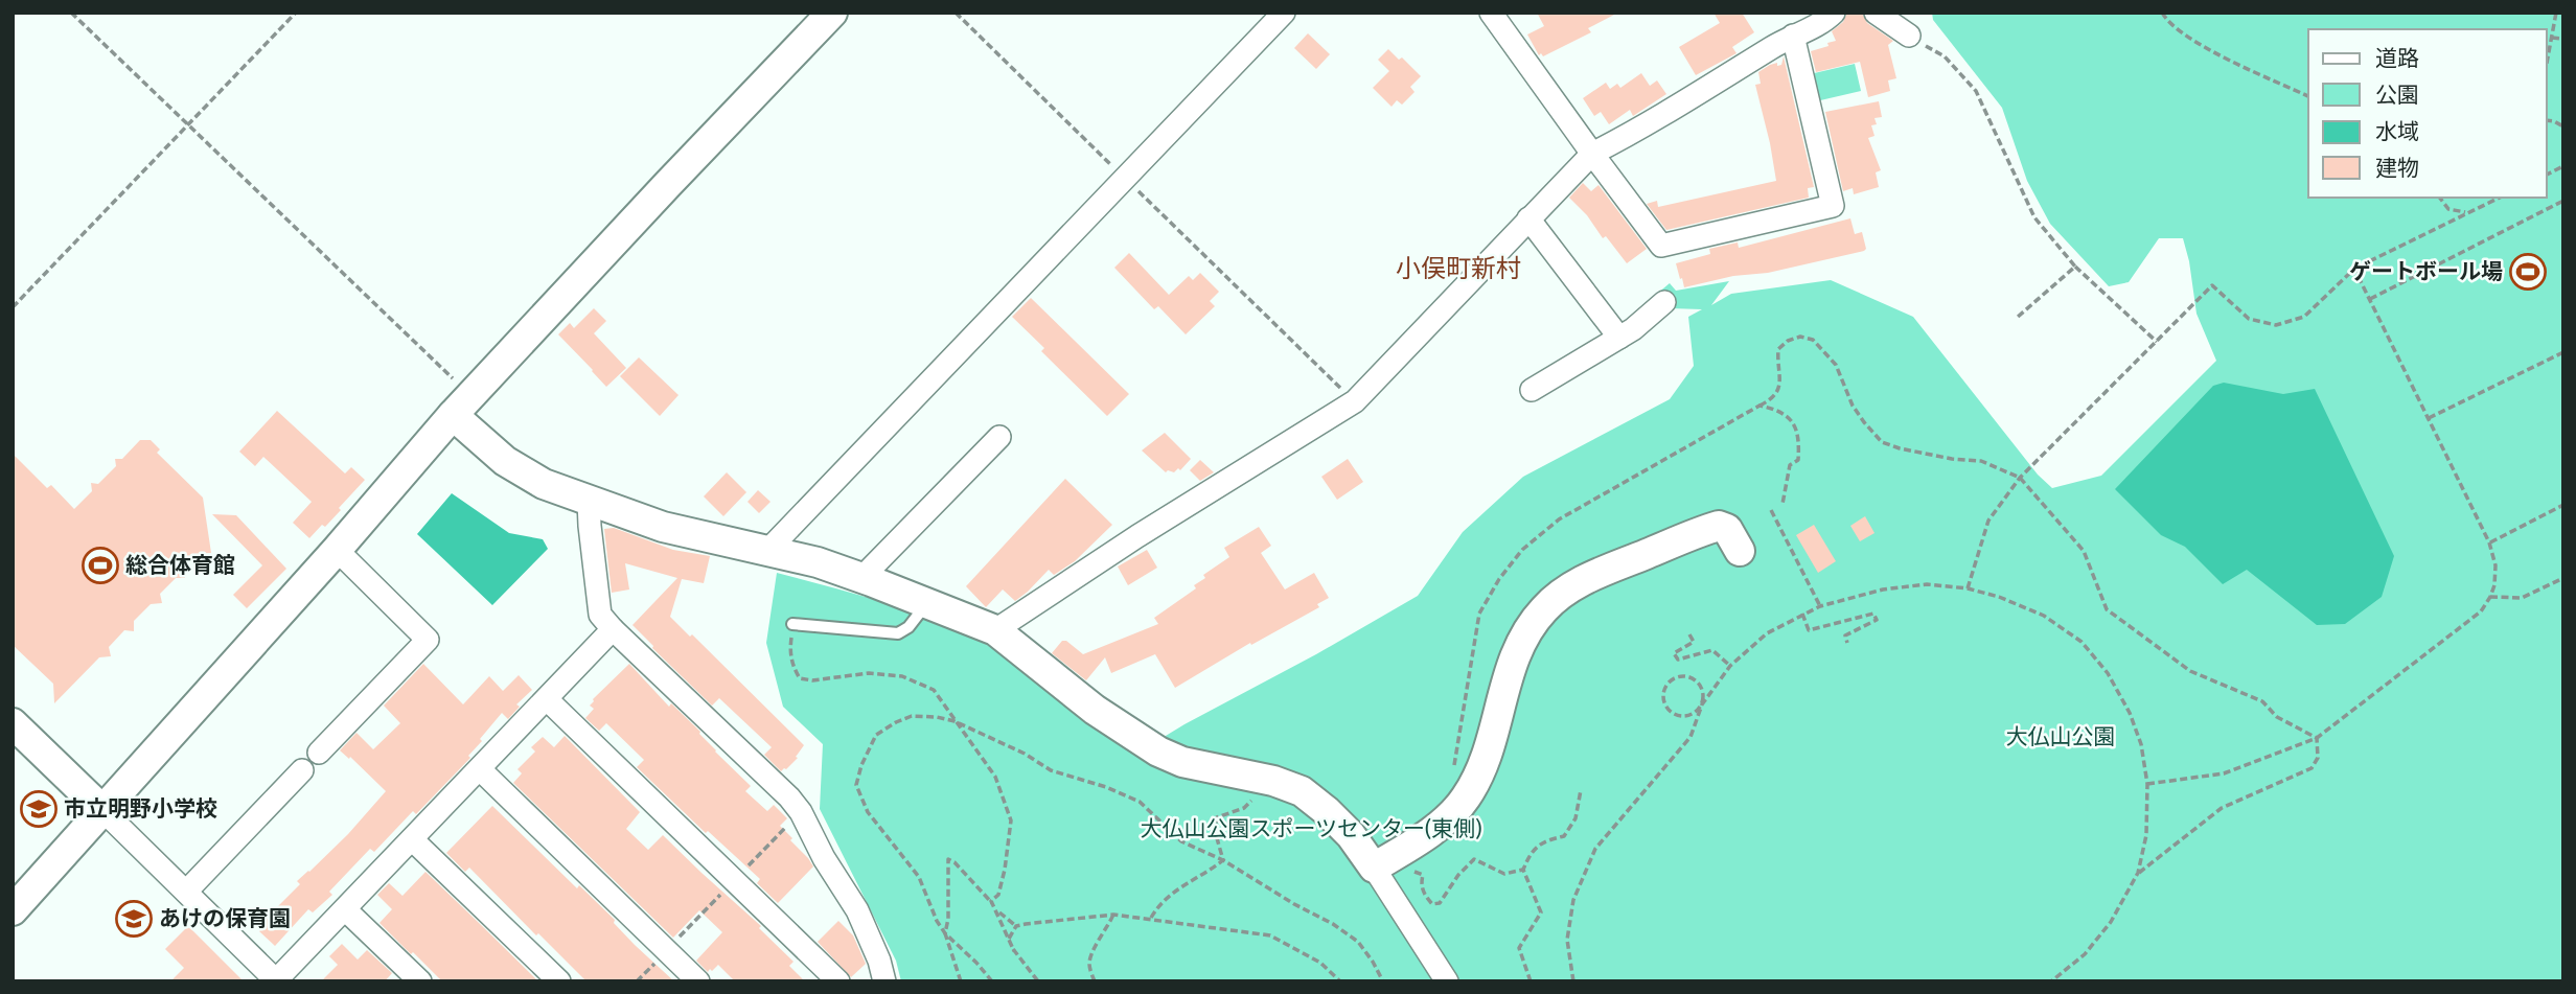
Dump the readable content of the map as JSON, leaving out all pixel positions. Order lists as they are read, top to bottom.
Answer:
{
  "districts": ["小俣町新村"],
  "parks": ["大仏山公園", "大仏山公園スポーツセンター(東側)"],
  "places": {
    "sports": ["ゲートボール場", "総合体育館"],
    "school or university": ["市立明野小学校", "あけの保育園"]
  },
  "legend": [
    "道路",
    "公園",
    "水域",
    "建物"
  ]
}
